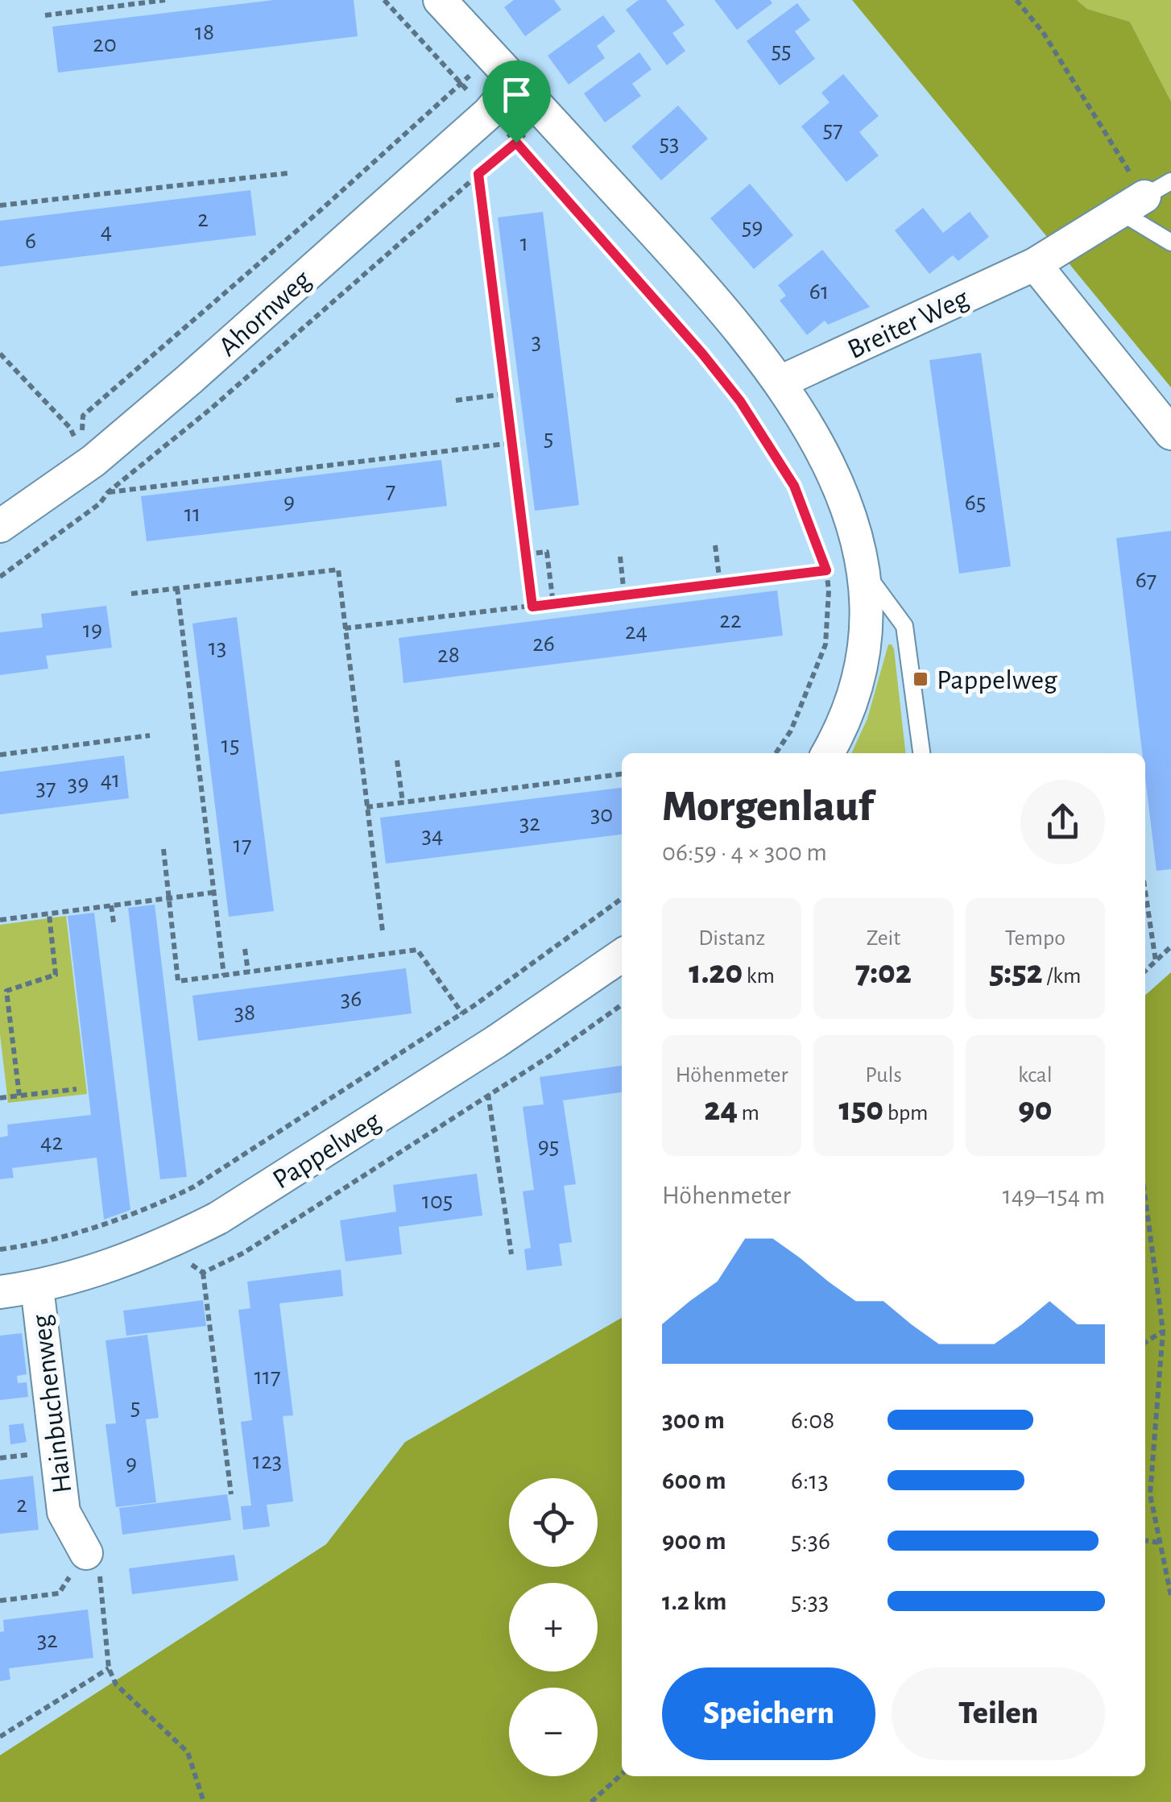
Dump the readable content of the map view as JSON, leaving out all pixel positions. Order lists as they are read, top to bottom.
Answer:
{
  "streets": {
    "street": [
      "Ahornweg",
      "Breiter Weg",
      "Pappelweg",
      "Hainbuchenweg"
    ]
  },
  "crossings": [
    ["Pappelweg", "Hainbuchenweg"]
  ],
  "places": {
    "transit": ["Pappelweg"]
  },
  "house_numbers": [
    "18",
    "20",
    "55",
    "57",
    "53",
    "2",
    "59",
    "4",
    "6",
    "1",
    "61",
    "3",
    "5",
    "7",
    "9",
    "65",
    "11",
    "67",
    "22",
    "19",
    "24",
    "26",
    "13",
    "28",
    "15",
    "41",
    "39",
    "37",
    "30",
    "32",
    "34",
    "17",
    "36",
    "38",
    "42",
    "95",
    "105",
    "117",
    "5",
    "123",
    "9",
    "2",
    "32"
  ],
  "page": {
    "heading": ["Morgenlauf", "06:59 · 4 × 300 m"],
    "stats": [
      ["Distanz", "1.20 km"],
      ["Zeit", "7:02"],
      ["Tempo", "5:52 /km"],
      ["Höhenmeter", "24 m"],
      ["Puls", "150 bpm"],
      ["kcal", "90"]
    ],
    "chart": ["Höhenmeter", "149–154 m"],
    "list": [
      {
        "name": "300 m",
        "note": "6:08"
      },
      {
        "name": "600 m",
        "note": "6:13"
      },
      {
        "name": "900 m",
        "note": "5:36"
      },
      {
        "name": "1.2 km",
        "note": "5:33"
      }
    ],
    "map_buttons": ["+", "−"],
    "buttons": ["Speichern", "Teilen"]
  }
}
